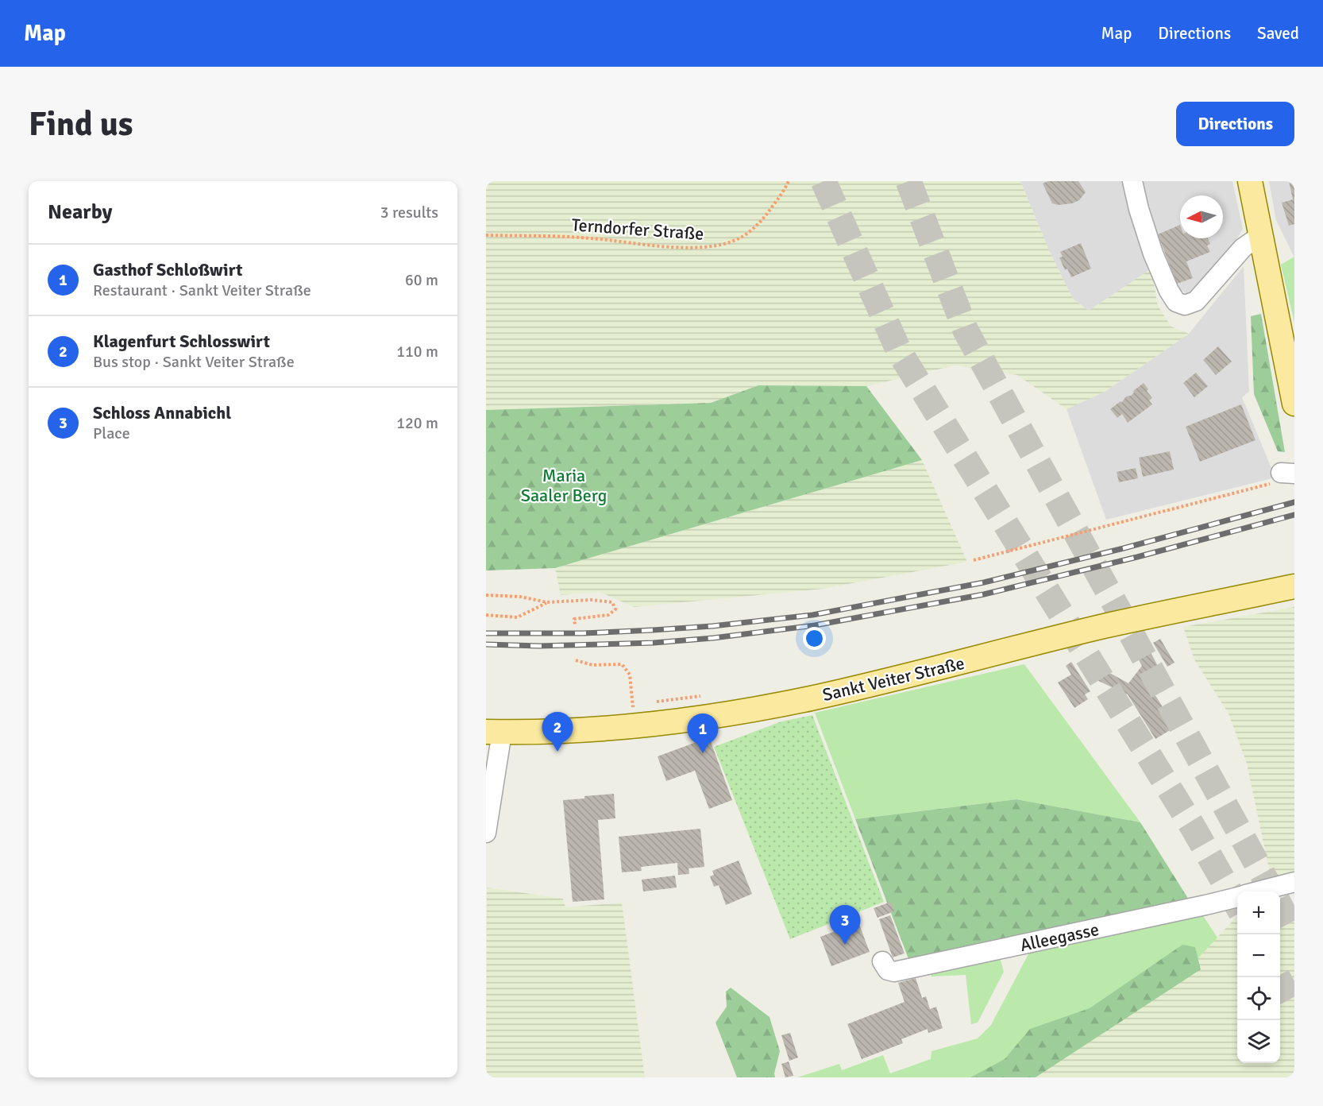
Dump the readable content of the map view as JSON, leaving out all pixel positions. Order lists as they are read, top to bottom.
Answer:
{
  "streets": {
    "main road": ["Sankt Veiter Straße"],
    "street": ["Alleegasse"],
    "path": ["Terndorfer Straße"]
  },
  "parks": ["Maria Saaler Berg"],
  "north": "left",
  "page": {
    "header": "Map",
    "nav": ["Map", "Directions", "Saved"],
    "buttons": "Directions",
    "title": "Find us",
    "heading": ["Nearby", "3 results"],
    "list": [
      {
        "mark": "1",
        "name": "Gasthof Schloßwirt",
        "note": "Restaurant · Sankt Veiter Straße",
        "value": "60 m"
      },
      {
        "mark": "2",
        "name": "Klagenfurt Schlosswirt",
        "note": "Bus stop · Sankt Veiter Straße",
        "value": "110 m"
      },
      {
        "mark": "3",
        "name": "Schloss Annabichl",
        "note": "Place",
        "value": "120 m"
      }
    ],
    "pins": ["2", "1", "3"],
    "map_buttons": ["+", "−"]
  }
}
